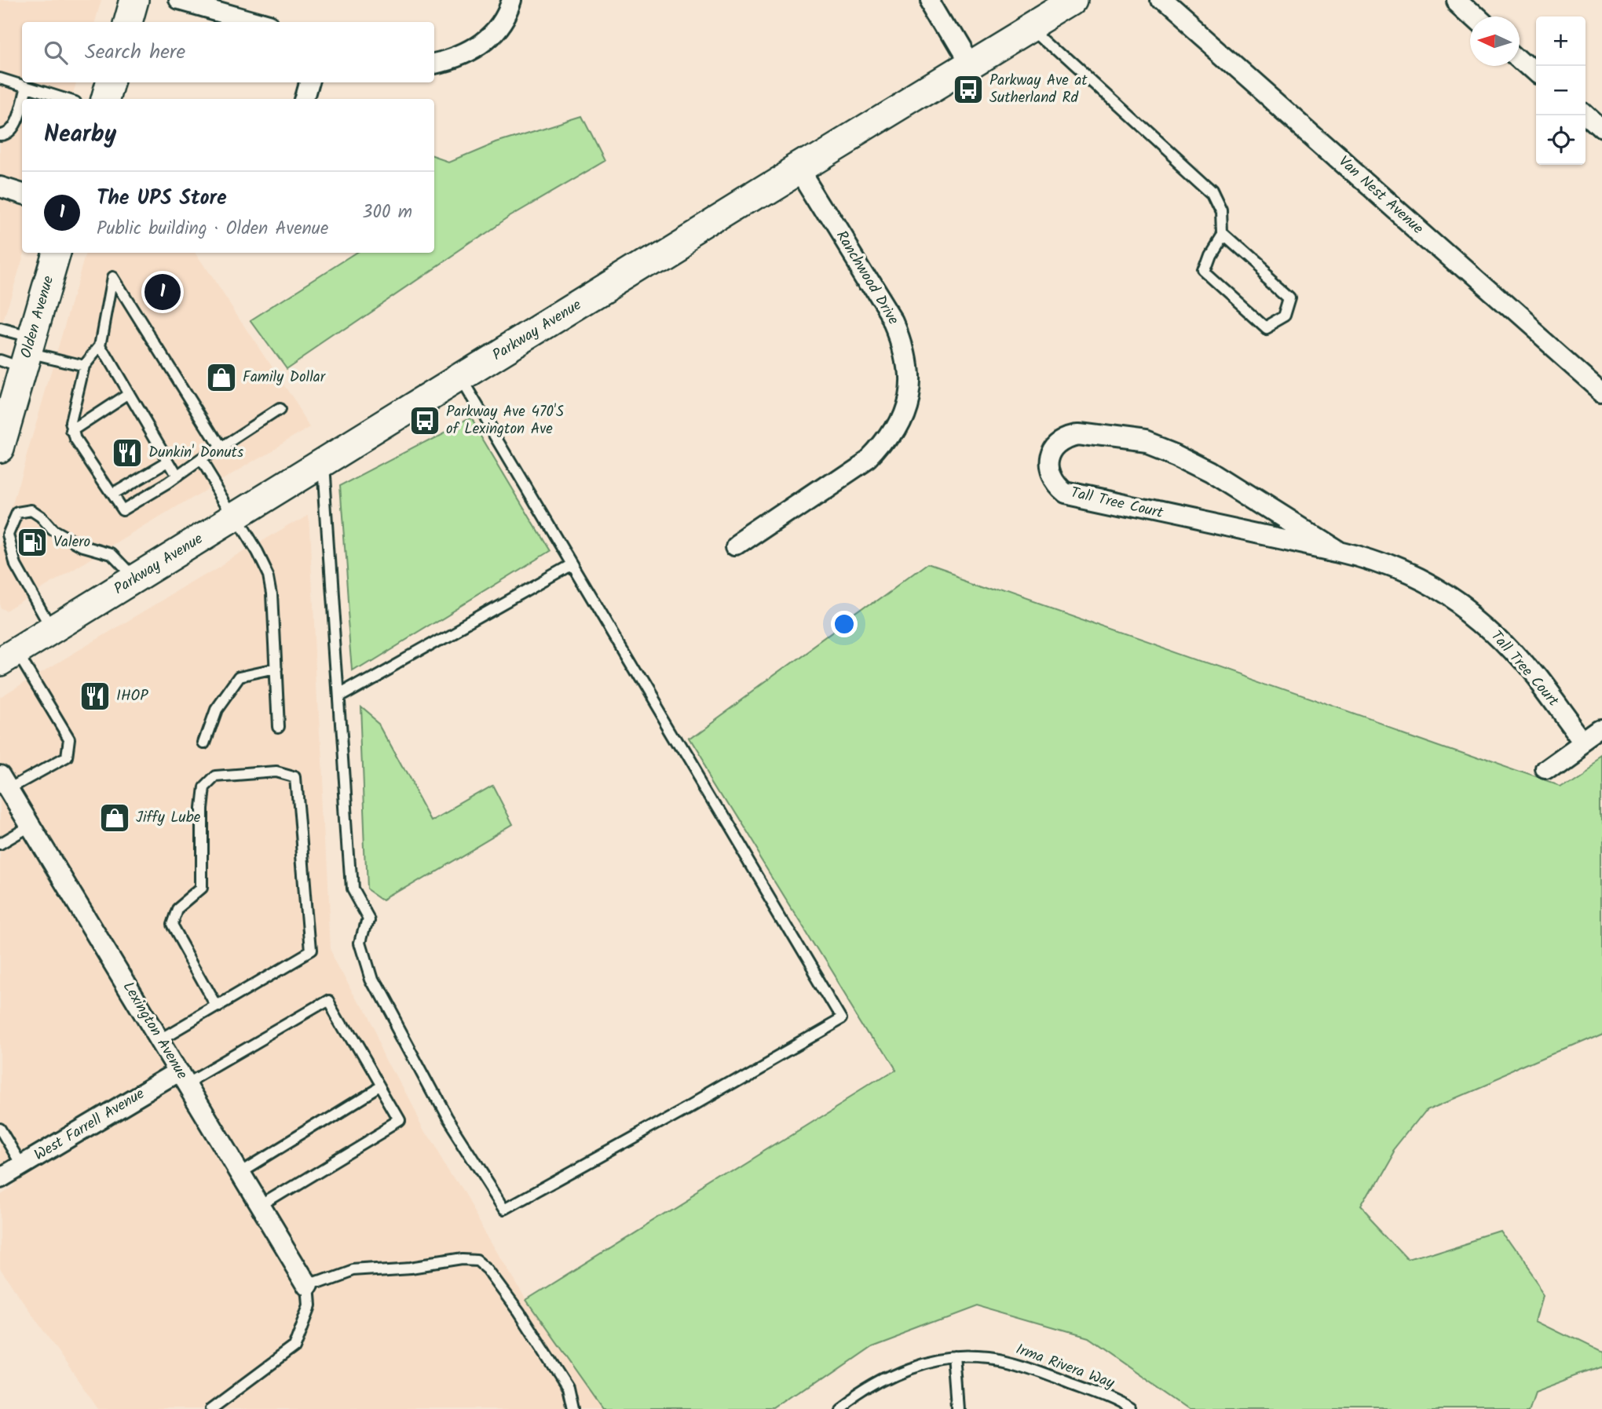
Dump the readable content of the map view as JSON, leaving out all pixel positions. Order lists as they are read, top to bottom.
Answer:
{
  "streets": {
    "main road": ["Olden Avenue", "Parkway Avenue"],
    "street": [
      "Van Nest Avenue",
      "Ranchwood Drive",
      "Tall Tree Court",
      "Lexington Avenue",
      "West Farrell Avenue"
    ],
    "lane": ["Irma Rivera Way"]
  },
  "crossings": [
    ["Ranchwood Drive", "Parkway Avenue"],
    ["Lexington Avenue", "West Farrell Avenue"]
  ],
  "places": {
    "bus stop": ["Parkway Ave at Sutherland Rd", "Parkway Ave 470'S of Lexington Ave"],
    "shop": ["Family Dollar", "Jiffy Lube"],
    "restaurant": ["Dunkin' Donuts", "IHOP"],
    "fuel station": ["Valero"]
  },
  "north": "left",
  "page": {
    "map_buttons": ["+", "−"],
    "search": "Search here",
    "heading": "Nearby",
    "list": [
      {
        "mark": "1",
        "name": "The UPS Store",
        "note": "Public building · Olden Avenue",
        "value": "300 m"
      }
    ],
    "pins": "1"
  }
}
